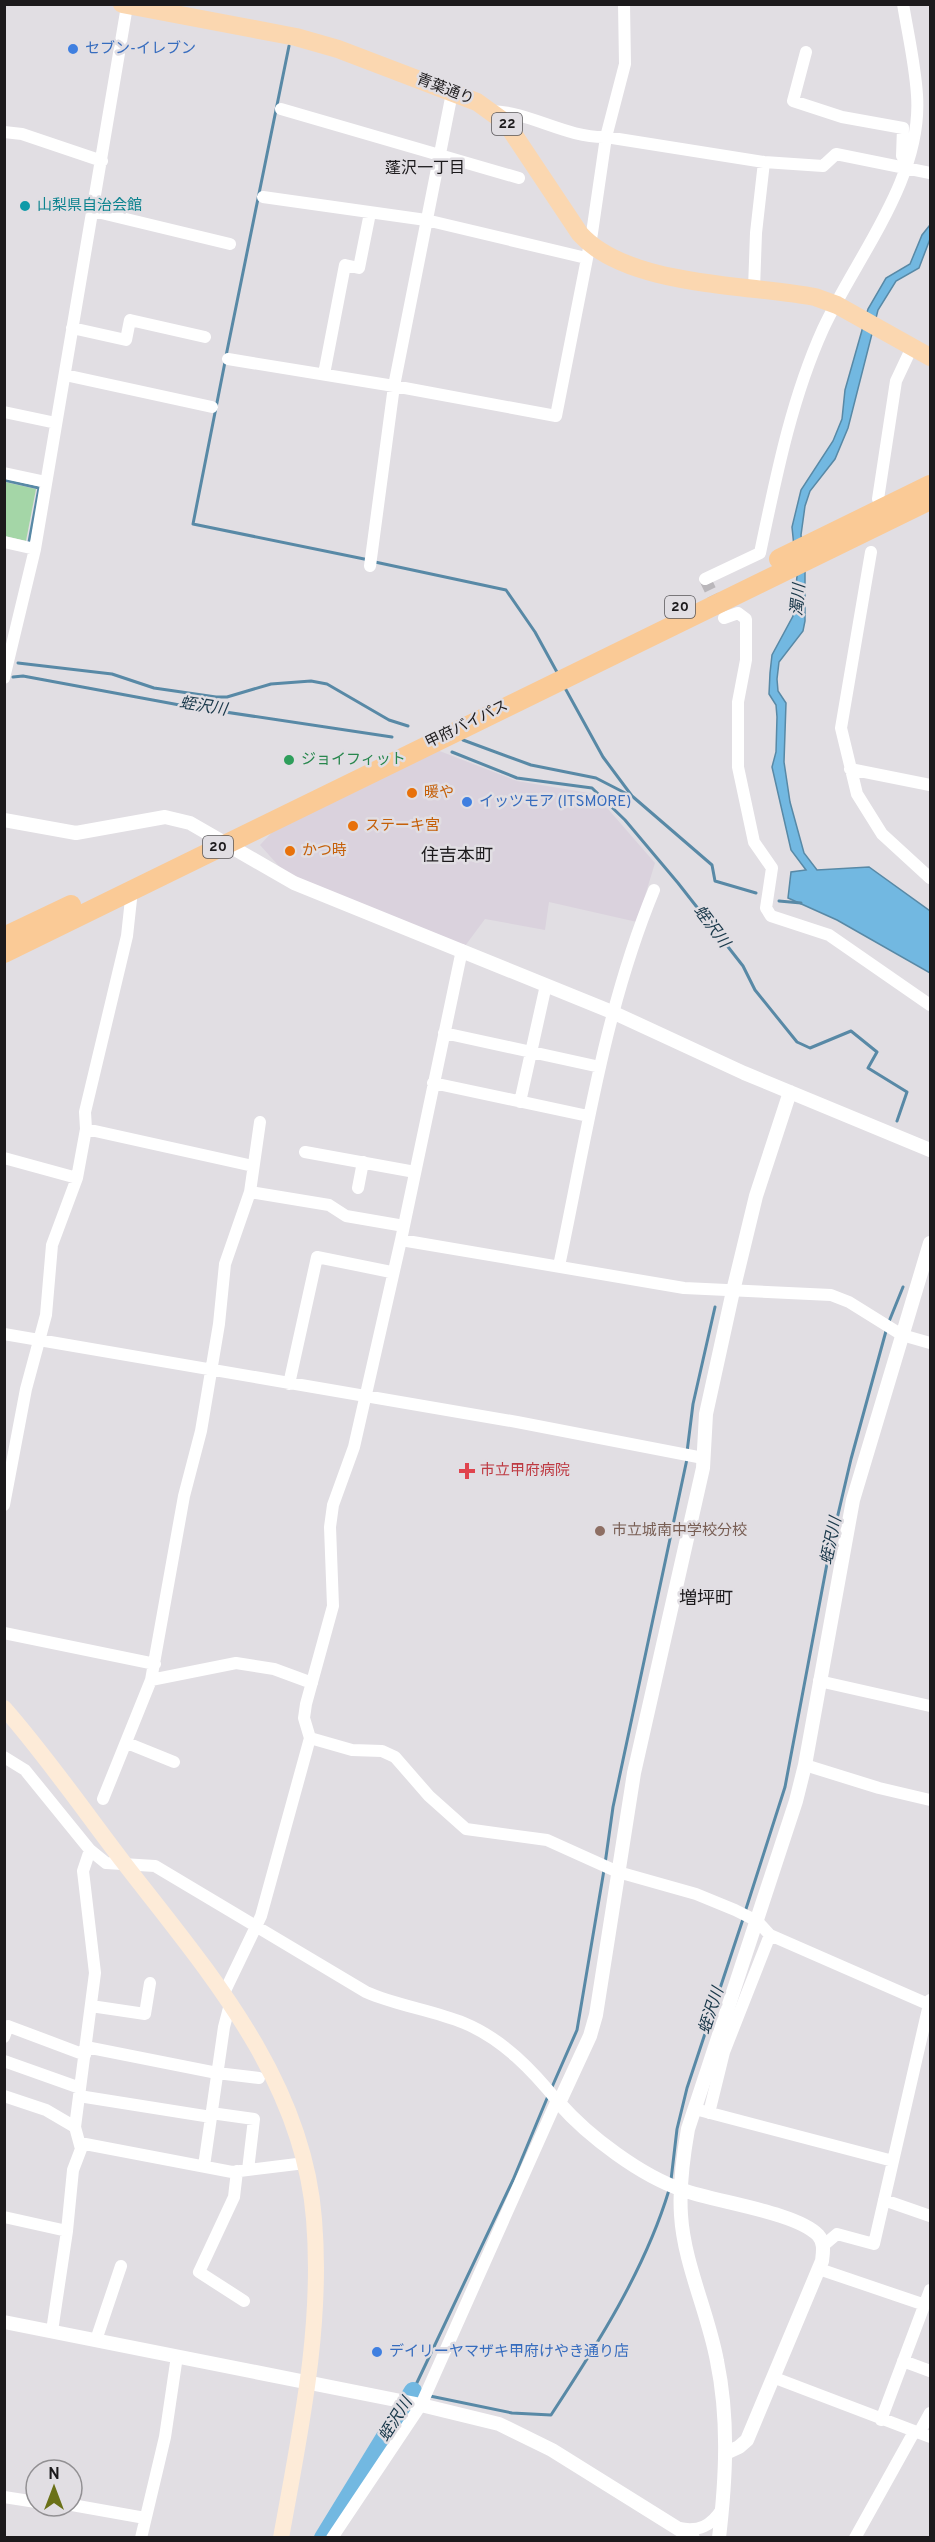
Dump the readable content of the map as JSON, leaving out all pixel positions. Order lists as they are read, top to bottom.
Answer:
{
  "streets": {
    "highway": ["20", "甲府バイパス"],
    "main road": ["青葉通り", "22"]
  },
  "crossings": [
    ["青葉通り", "22"]
  ],
  "districts": ["蓬沢一丁目", "住吉本町", "増坪町"],
  "water": ["濁川", "蛭沢川"],
  "places": {
    "other": [
      "セブン-イレブン",
      "山梨県自治会館",
      "ジョイフィット",
      "暖や",
      "イッツモア (ITSMORE)",
      "ステーキ宮",
      "かつ時",
      "市立城南中学校分校",
      "デイリーヤマザキ甲府けやき通り店"
    ],
    "health": ["市立甲府病院"]
  },
  "north": "top"
}
